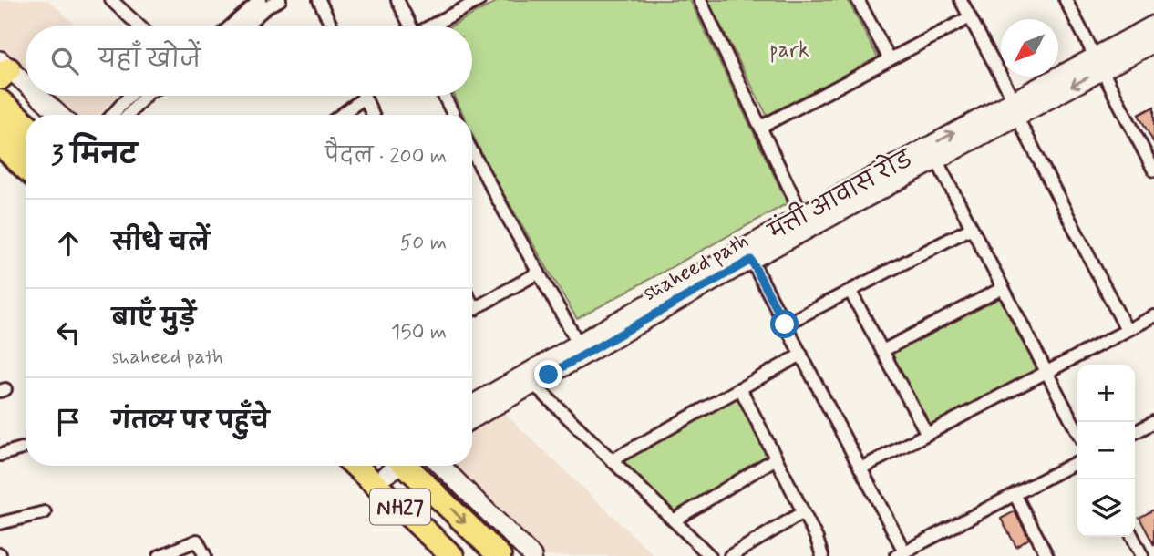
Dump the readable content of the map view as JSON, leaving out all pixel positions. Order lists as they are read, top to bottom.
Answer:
{
  "streets": {
    "highway": ["NH27"],
    "street": ["मंत्ती आवास रोड", "shaheed path"]
  },
  "crossings": [
    ["मंत्ती आवास रोड", "shaheed path"]
  ],
  "parks": ["park"],
  "north": "bottom left",
  "page": {
    "search": "यहाँ खोजें",
    "heading": ["3 मिनट", "पैदल · 200 m"],
    "list": [
      ["सीधे चलें", "50 m"],
      ["बाएँ मुड़ें", "shaheed path", "150 m"],
      "गंतव्य पर पहुँचे"
    ],
    "map_buttons": ["+", "−"]
  }
}
